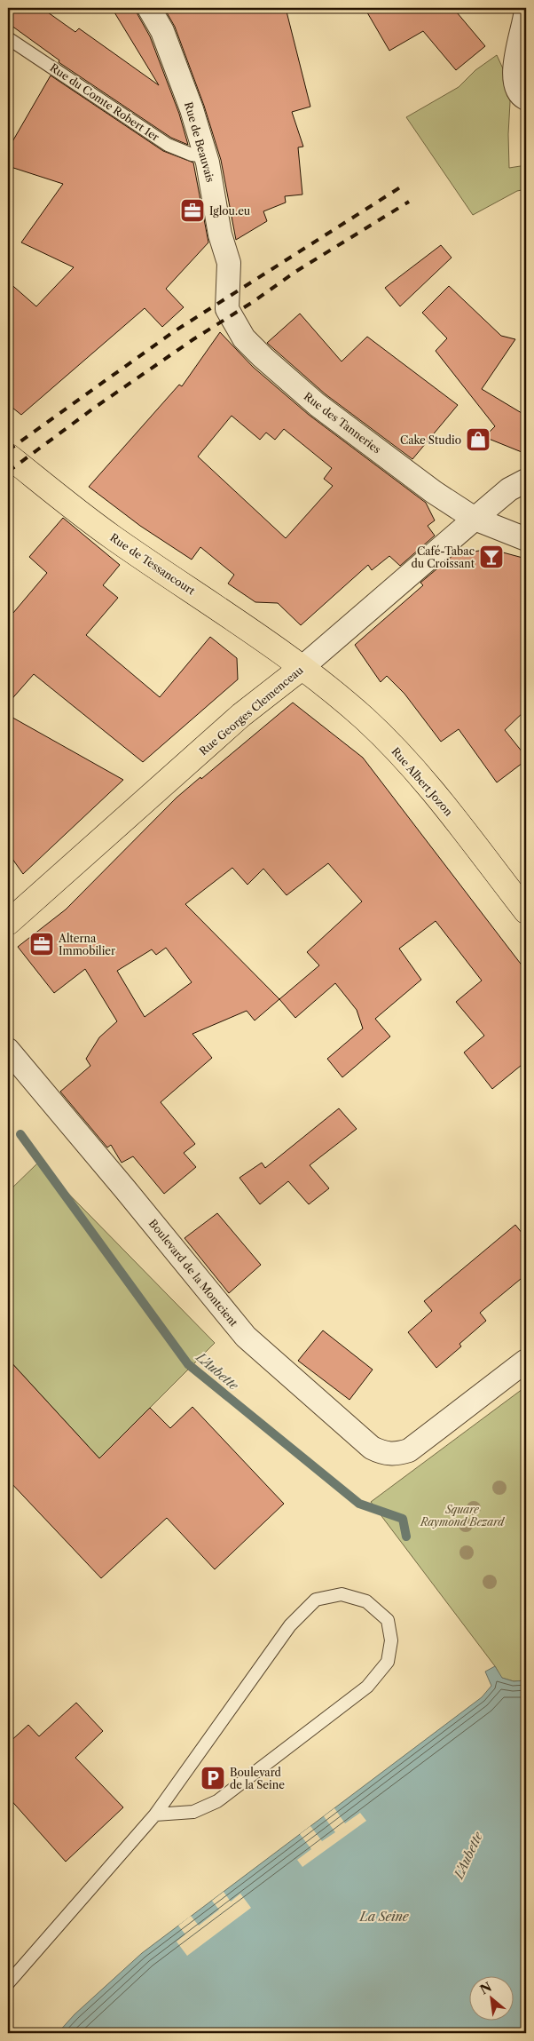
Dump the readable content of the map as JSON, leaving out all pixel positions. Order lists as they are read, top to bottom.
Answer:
{
  "streets": {
    "main road": ["Rue de Tessancourt", "Rue Georges Clemenceau", "Rue Albert Jozon"],
    "street": ["Rue de Beauvais", "Rue des Tanneries", "Boulevard de la Montcient"],
    "lane": ["Rue du Comte Robert 1er"]
  },
  "crossings": [
    ["Rue du Comte Robert 1er", "Rue de Beauvais"],
    ["Rue de Beauvais", "Rue des Tanneries"],
    ["Rue des Tanneries", "Rue Georges Clemenceau"],
    ["Rue de Tessancourt", "Rue Georges Clemenceau"],
    ["Rue de Tessancourt", "Rue Albert Jozon"],
    ["Rue Georges Clemenceau", "Rue Albert Jozon"]
  ],
  "water": ["L'Aubette", "La Seine"],
  "parks": ["Square Raymond Bezard"],
  "places": {
    "office": ["Iglou.eu", "Alterna Immobilier"],
    "shop": ["Cake Studio"],
    "bar": ["Café-Tabac du Croissant"],
    "parking": ["Boulevard de la Seine"]
  },
  "north": "top left"
}
